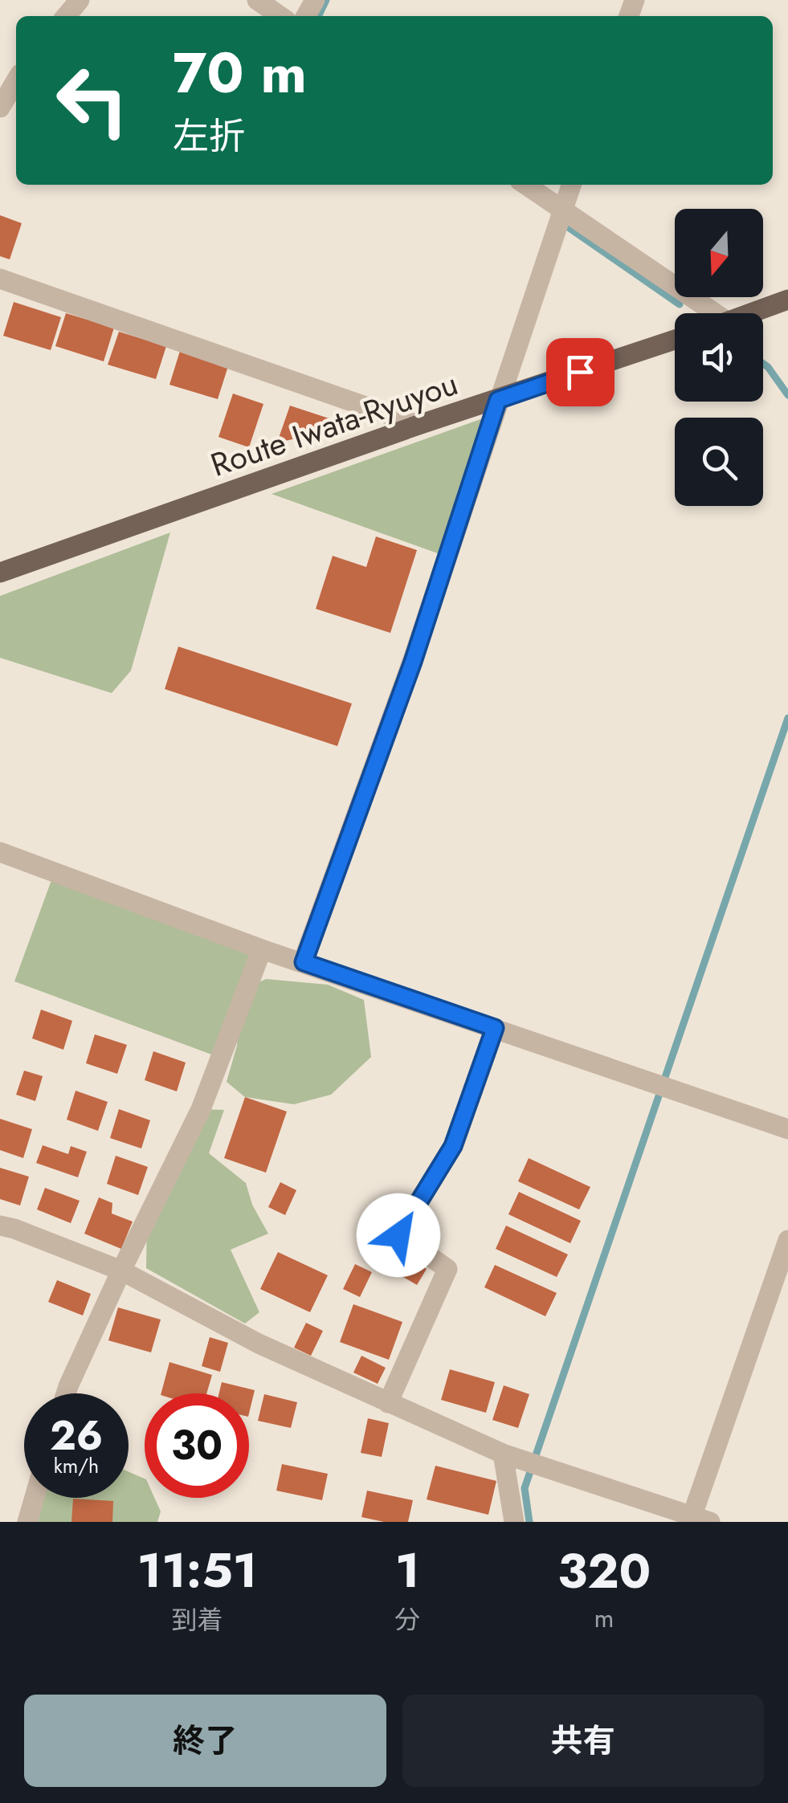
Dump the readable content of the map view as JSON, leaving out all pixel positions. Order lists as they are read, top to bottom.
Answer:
{
  "streets": {
    "main road": ["Route Iwata-Ryuyou"]
  },
  "north": "bottom",
  "page": {
    "turn": ["70 m", "左折"],
    "speed": "26 km/h",
    "limit": "30",
    "eta": [
      "11:51",
      "到着",
      "1",
      "分",
      "320",
      "m"
    ],
    "buttons": ["終了", "共有"]
  }
}
